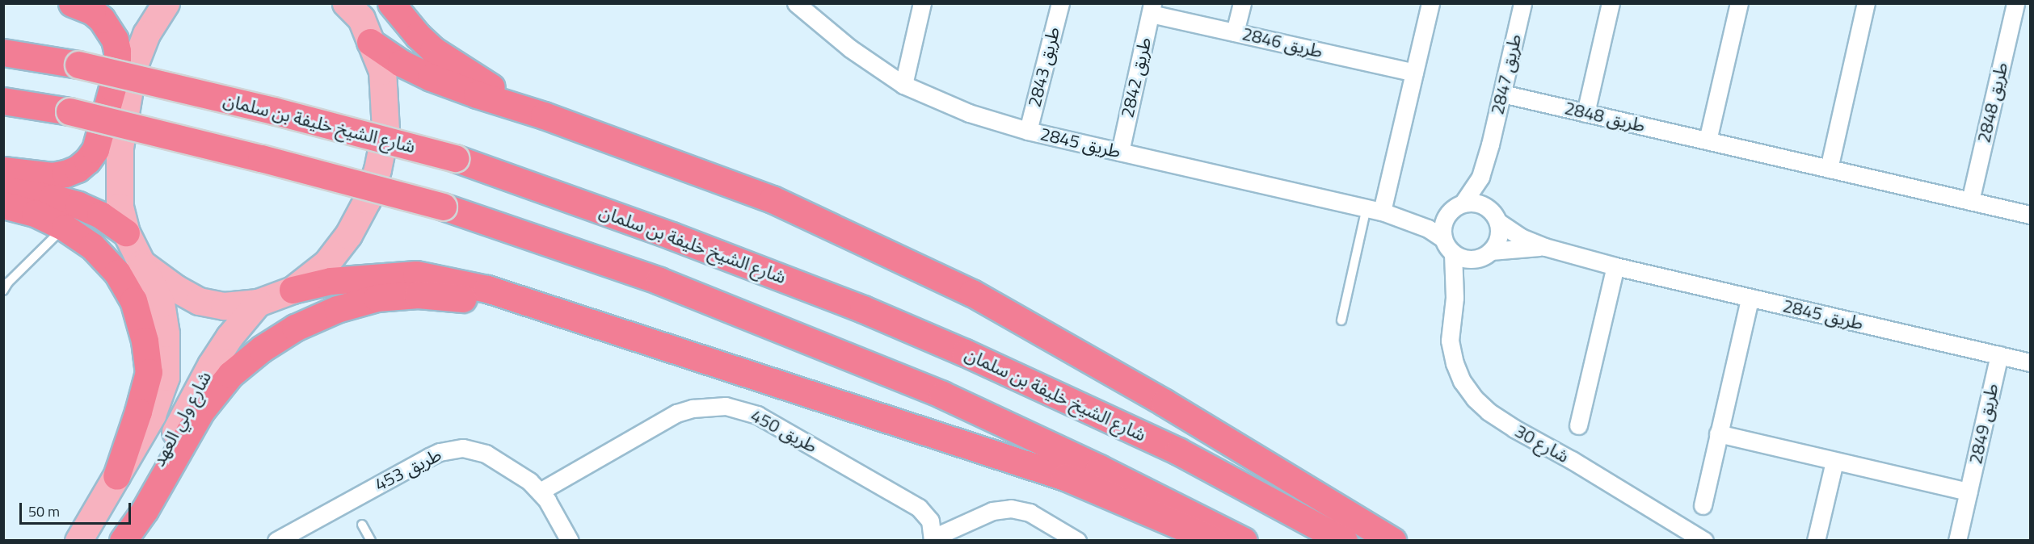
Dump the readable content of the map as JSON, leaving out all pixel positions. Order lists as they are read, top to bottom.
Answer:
{
  "streets": {
    "highway": ["شارع الشيخ خليفة بن سلمان"],
    "main road": ["شارع ولي العهد"],
    "street": [
      "طريق 2846",
      "طريق 2843",
      "طريق 2847",
      "طريق 2842",
      "طريق 2848",
      "طريق 2845",
      "طريق 2849",
      "طريق 450",
      "شارع 30",
      "طريق 453"
    ]
  },
  "crossings": [
    ["طريق 2846", "طريق 2842"],
    ["طريق 2843", "طريق 2845"],
    ["طريق 2847", "طريق 2848"],
    ["طريق 2847", "طريق 2845"],
    ["طريق 2847", "شارع 30"],
    ["طريق 2842", "طريق 2845"],
    ["طريق 2845", "طريق 2849"],
    ["طريق 2845", "شارع 30"],
    ["طريق 450", "طريق 453"]
  ],
  "scale_bar": "50 m"
}
